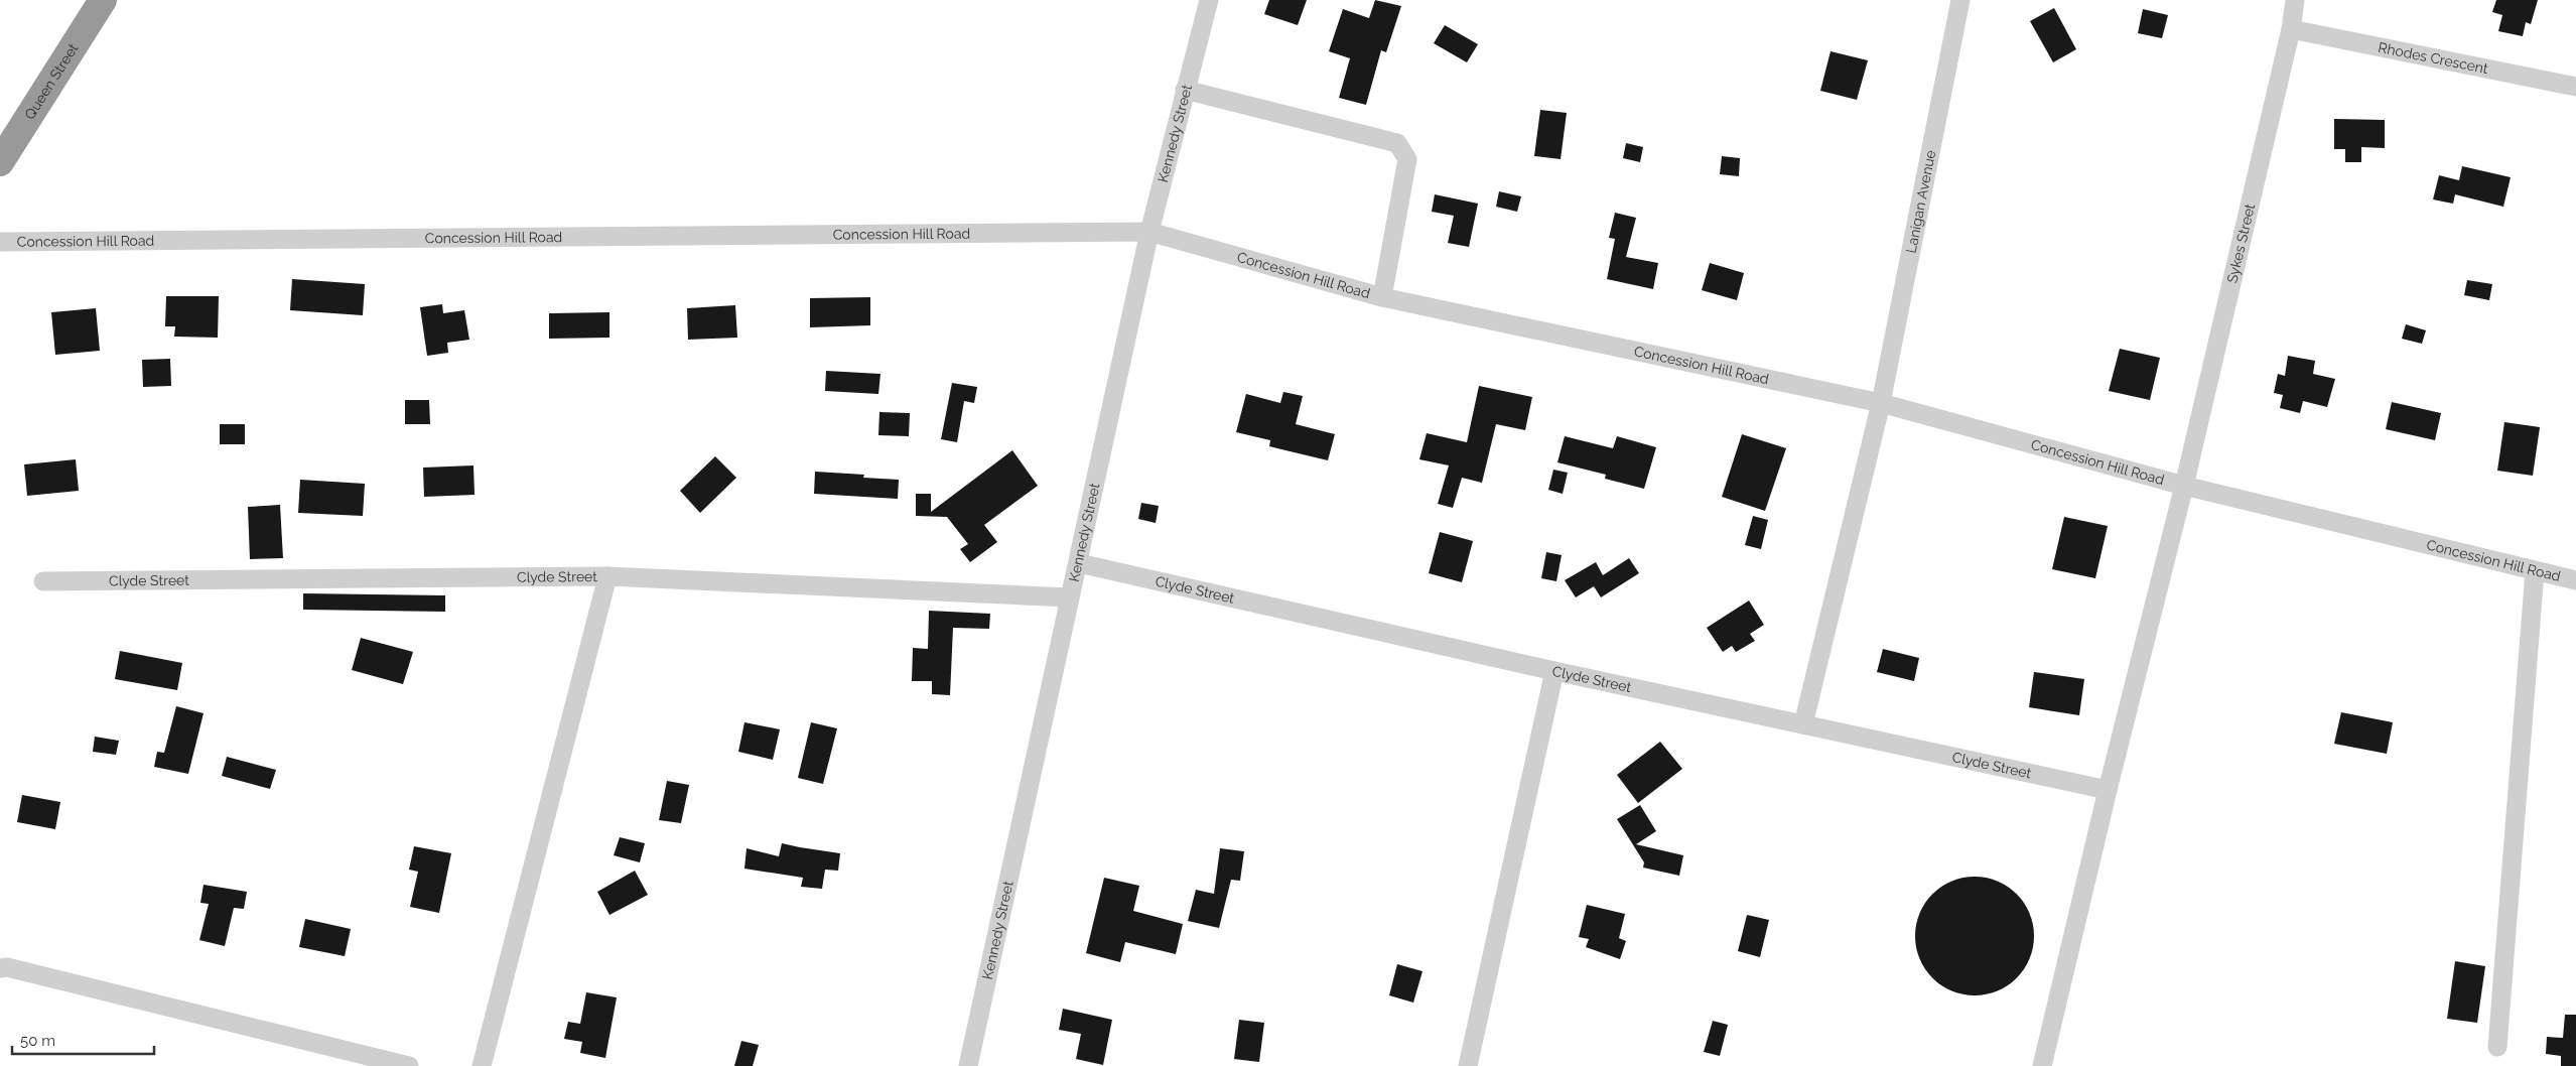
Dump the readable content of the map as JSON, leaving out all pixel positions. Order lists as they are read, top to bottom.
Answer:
{
  "streets": {
    "highway": ["Queen Street"],
    "street": [
      "Rhodes Crescent",
      "Kennedy Street",
      "Lanigan Avenue",
      "Concession Hill Road",
      "Sykes Street",
      "Clyde Street"
    ]
  },
  "crossings": [
    ["Rhodes Crescent", "Sykes Street"],
    ["Kennedy Street", "Concession Hill Road"],
    ["Kennedy Street", "Clyde Street"],
    ["Lanigan Avenue", "Concession Hill Road"],
    ["Lanigan Avenue", "Clyde Street"],
    ["Concession Hill Road", "Sykes Street"],
    ["Sykes Street", "Clyde Street"]
  ],
  "scale_bar": "50 m"
}
